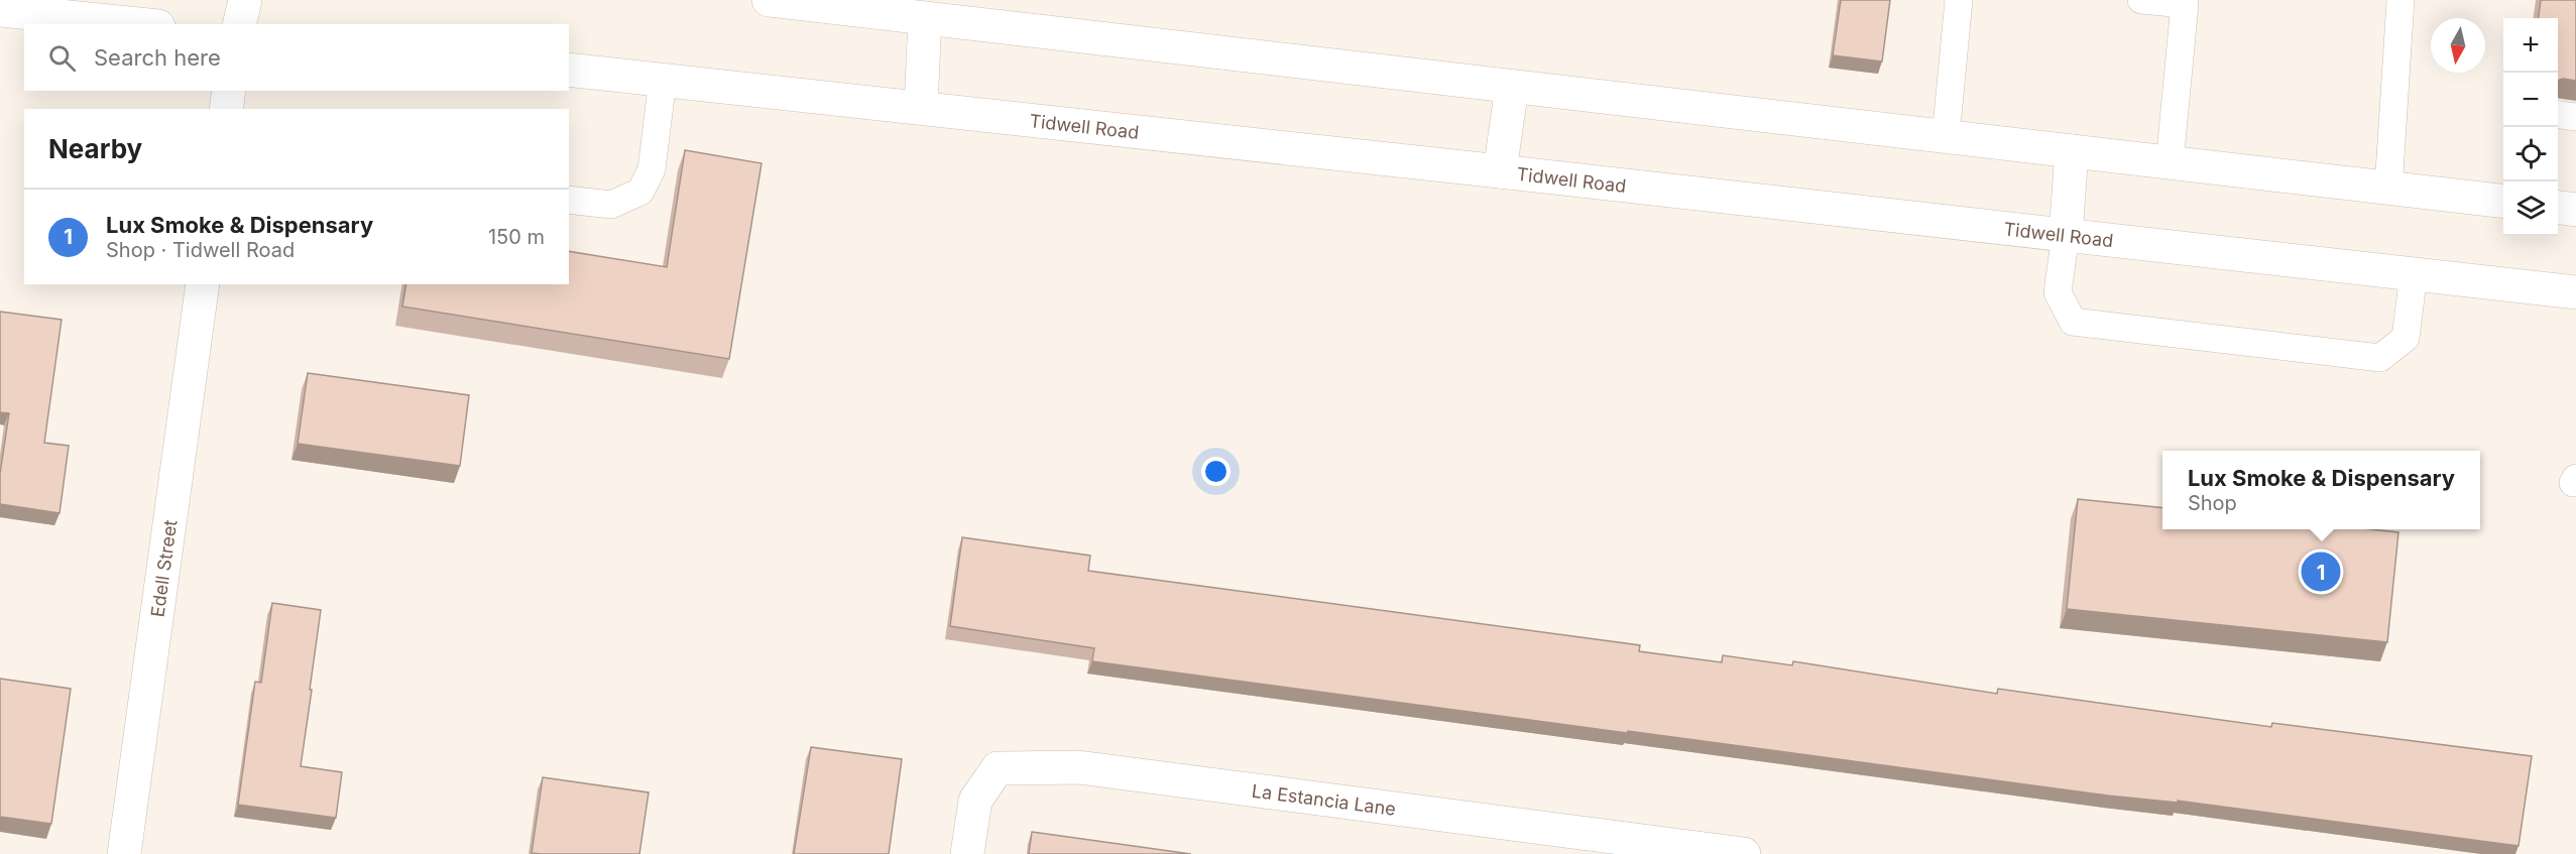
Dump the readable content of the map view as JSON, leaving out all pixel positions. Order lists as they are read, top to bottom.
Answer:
{
  "streets": {
    "main road": ["Tidwell Road", "Edell Street", "La Estancia Lane"]
  },
  "north": "bottom",
  "page": {
    "map_buttons": ["+", "−"],
    "search": "Search here",
    "heading": "Nearby",
    "list": [
      {
        "mark": "1",
        "name": "Lux Smoke & Dispensary",
        "note": "Shop · Tidwell Road",
        "value": "150 m"
      }
    ],
    "popup": ["Lux Smoke & Dispensary", "Shop"],
    "pins": "1"
  }
}
